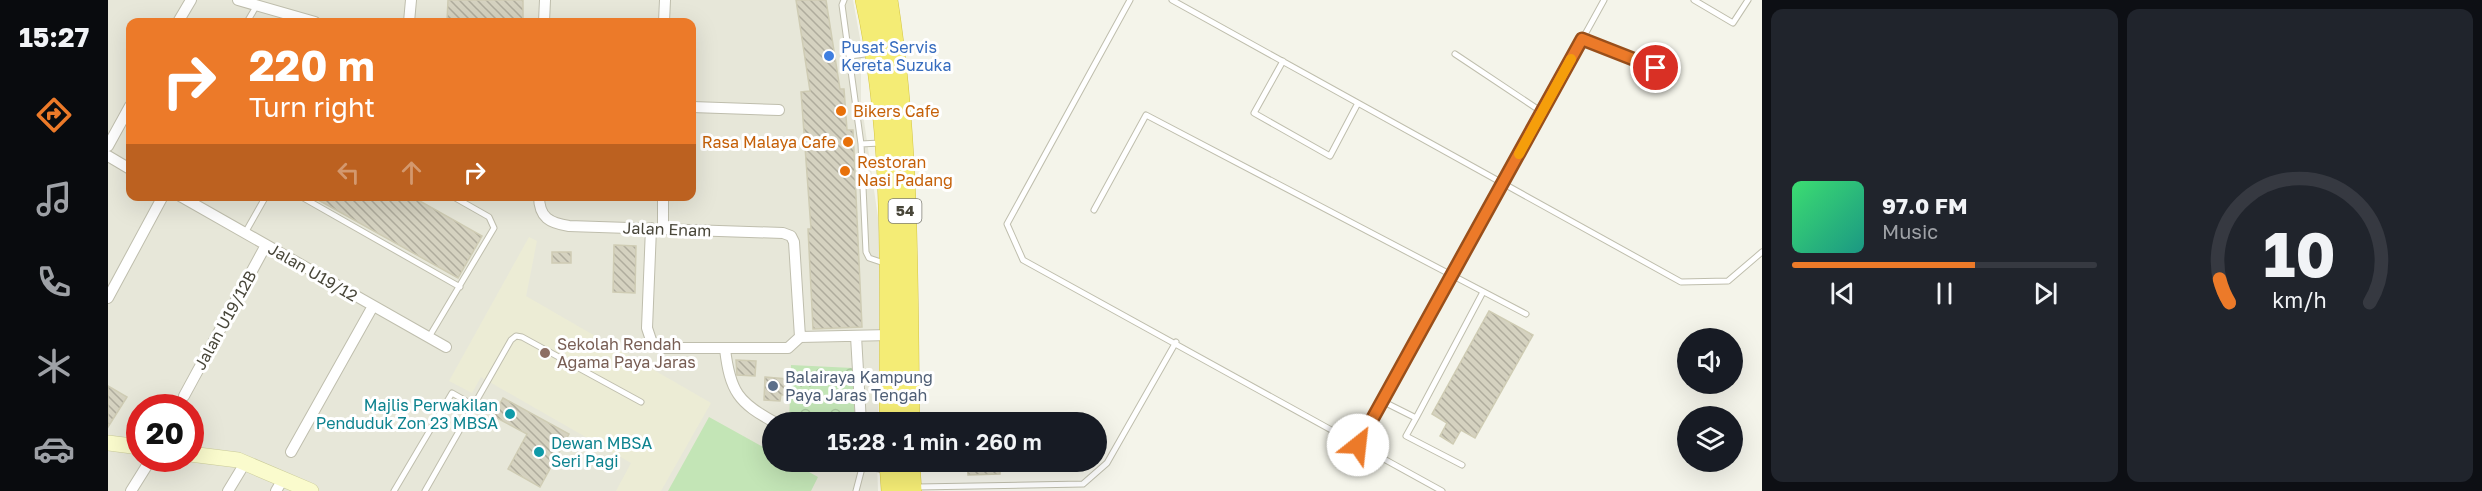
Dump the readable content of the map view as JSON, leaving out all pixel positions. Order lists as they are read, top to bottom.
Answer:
{
  "streets": {
    "highway": ["54"],
    "street": ["Jalan Enam", "Jalan U19/12", "Jalan U19/12B"]
  },
  "crossings": [
    ["Jalan U19/12", "Jalan U19/12B"]
  ],
  "places": [
    "Pusat Servis Kereta Suzuka",
    "Bikers Cafe",
    "Rasa Malaya Cafe",
    "Restoran Nasi Padang",
    "Sekolah Rendah Agama Paya Jaras",
    "Balairaya Kampung Paya Jaras Tengah",
    "Majlis Perwakilan Penduduk Zon 23 MBSA",
    "Dewan MBSA Seri Pagi"
  ],
  "page": {
    "tabs": "15:27",
    "turn": ["220 m", "Turn right"],
    "song": ["97.0 FM", "Music"],
    "limit": "20",
    "trip": "15:28 · 1 min · 260 m",
    "gauge": ["10", "km/h"]
  }
}
